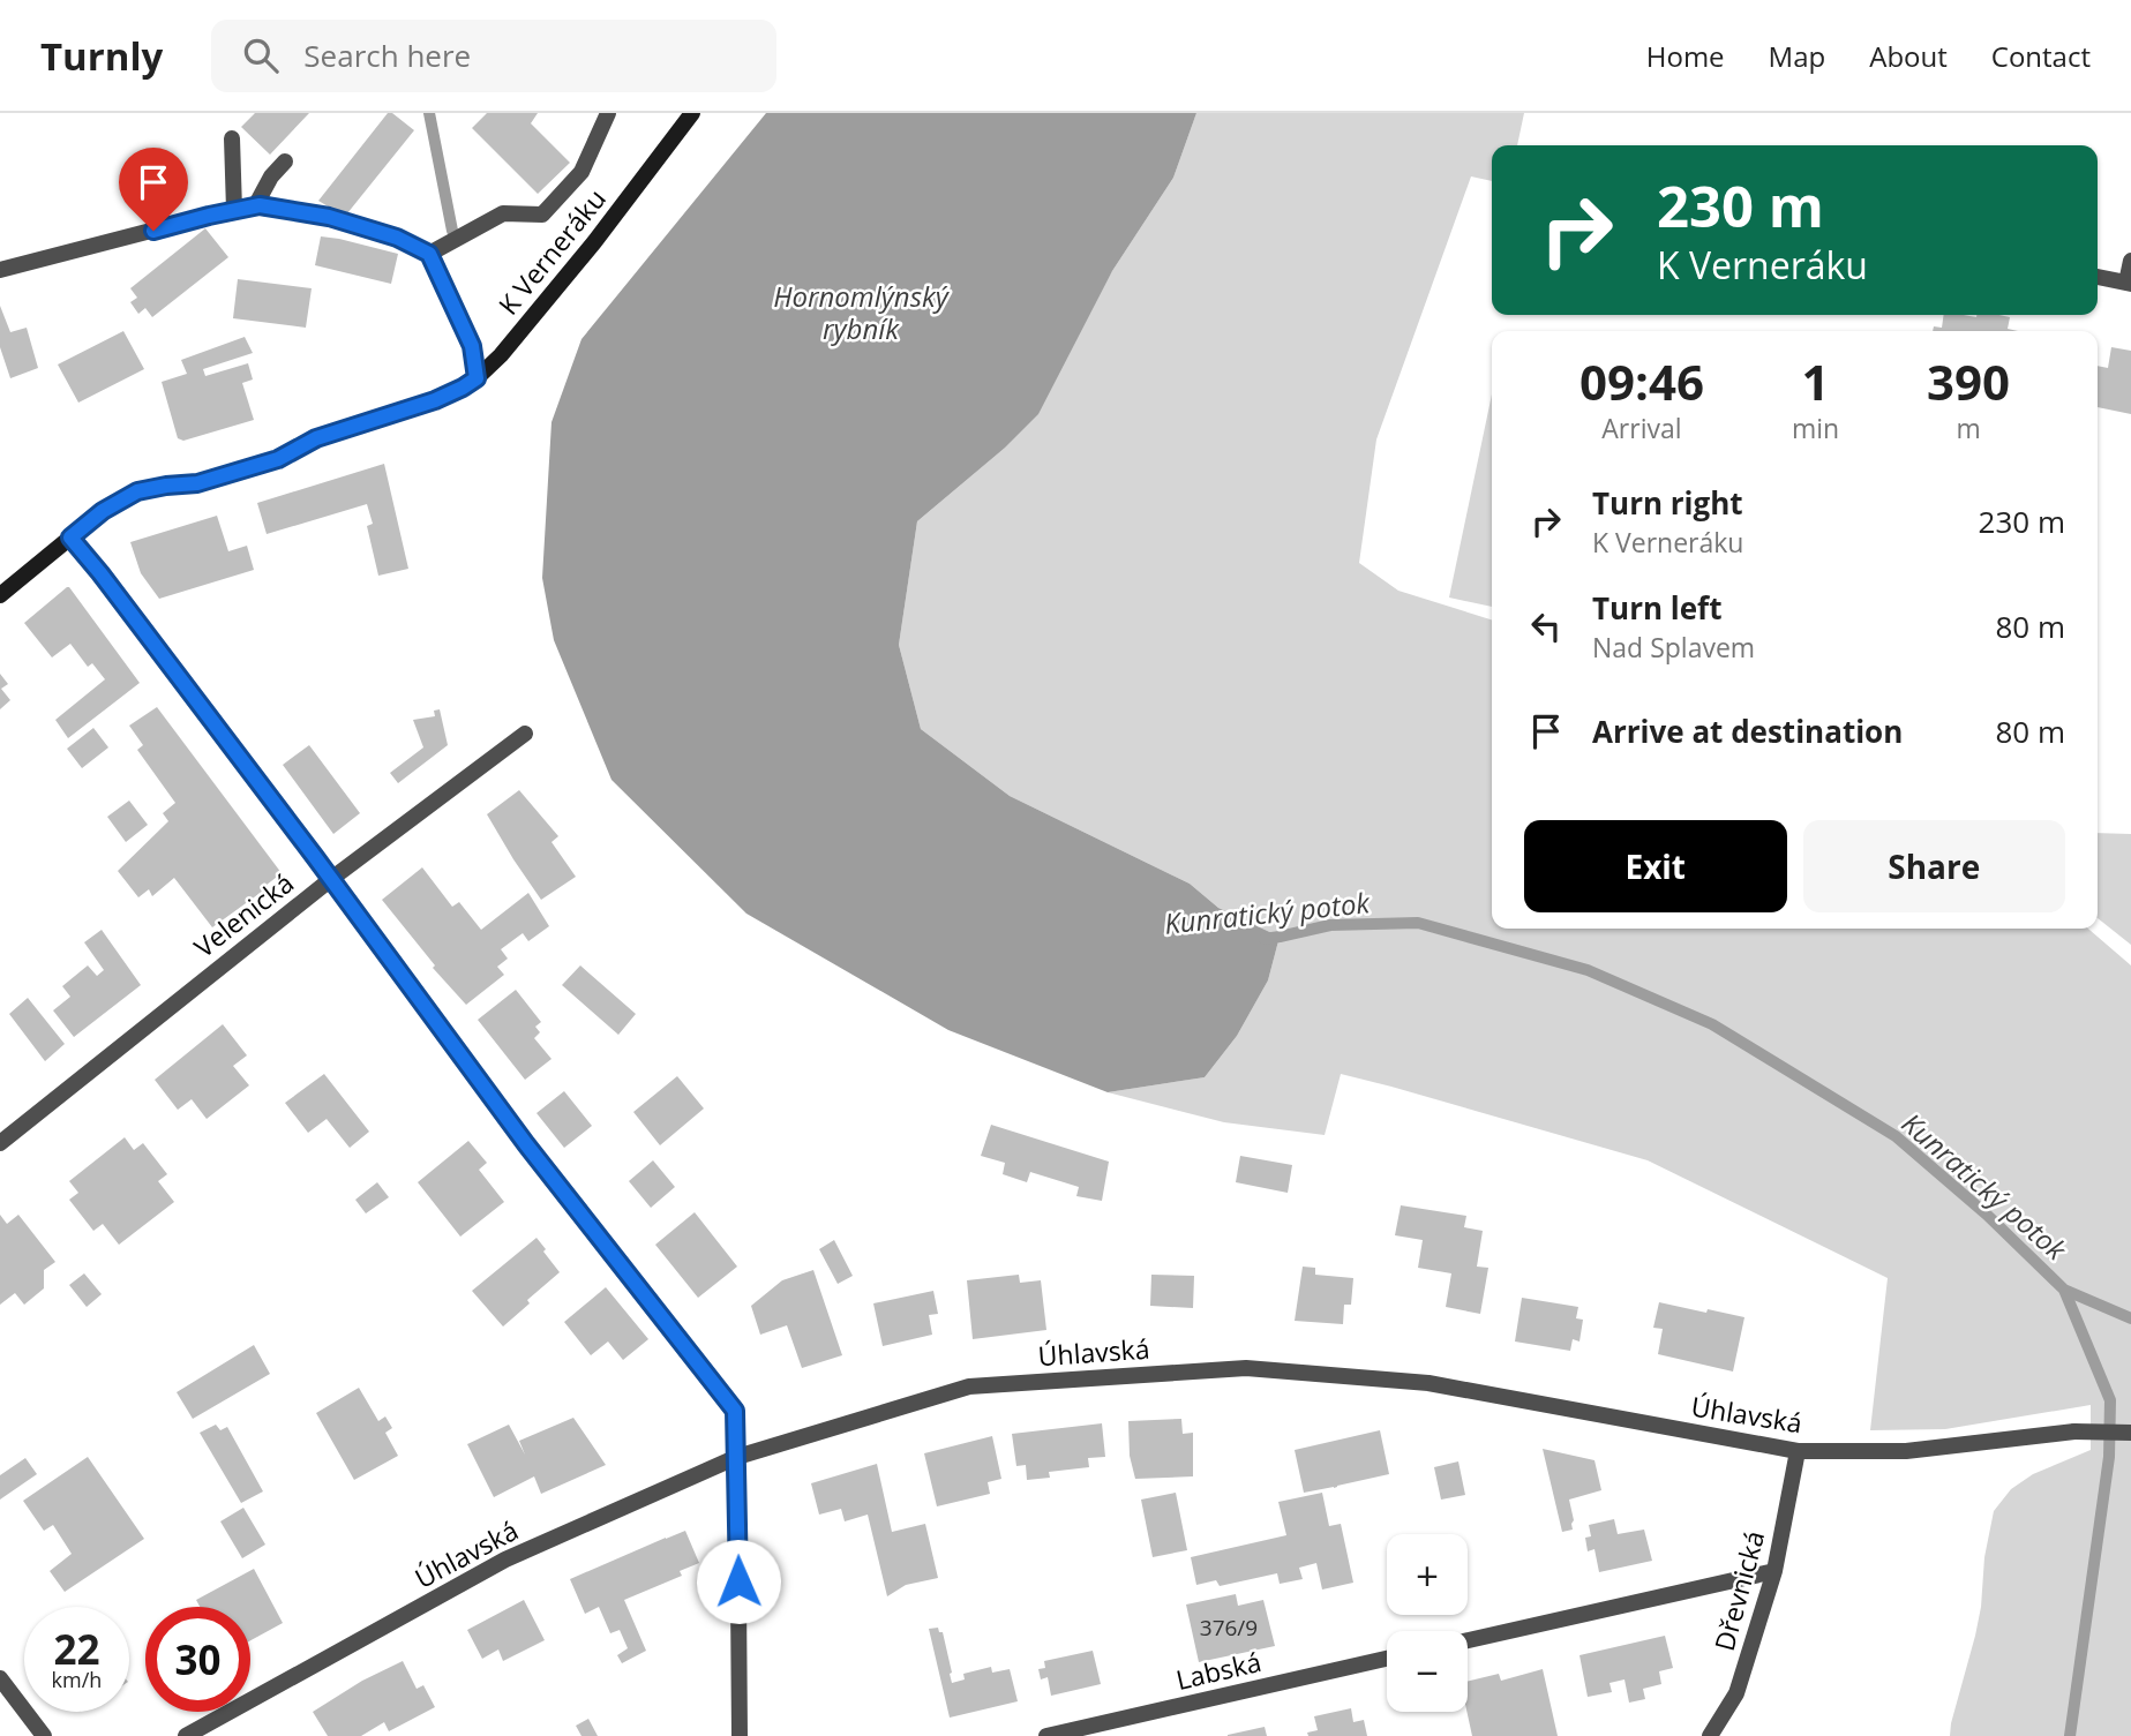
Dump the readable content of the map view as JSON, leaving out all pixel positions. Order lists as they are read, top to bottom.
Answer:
{
  "streets": {
    "street": [
      "K Verneráku",
      "Velenická",
      "Úhlavská",
      "Dřevnická",
      "Labská"
    ]
  },
  "crossings": [
    ["Úhlavská", "Dřevnická"]
  ],
  "water": ["Hornomlýnský rybník", "Kunratický potok"],
  "house_numbers": ["376/9"],
  "page": {
    "header": "Turnly",
    "search": "Search here",
    "nav": [
      "Home",
      "Map",
      "About",
      "Contact"
    ],
    "turn": ["230 m", "K Verneráku"],
    "eta": [
      "09:46",
      "Arrival",
      "1",
      "min",
      "390",
      "m"
    ],
    "list": [
      {
        "name": "Turn right",
        "note": "K Verneráku",
        "value": "230 m"
      },
      {
        "name": "Turn left",
        "note": "Nad Splavem",
        "value": "80 m"
      },
      {
        "name": "Arrive at destination",
        "value": "80 m"
      }
    ],
    "buttons": ["Exit", "Share"],
    "map_buttons": ["+", "−"],
    "speed": "22 km/h",
    "limit": "30"
  }
}
